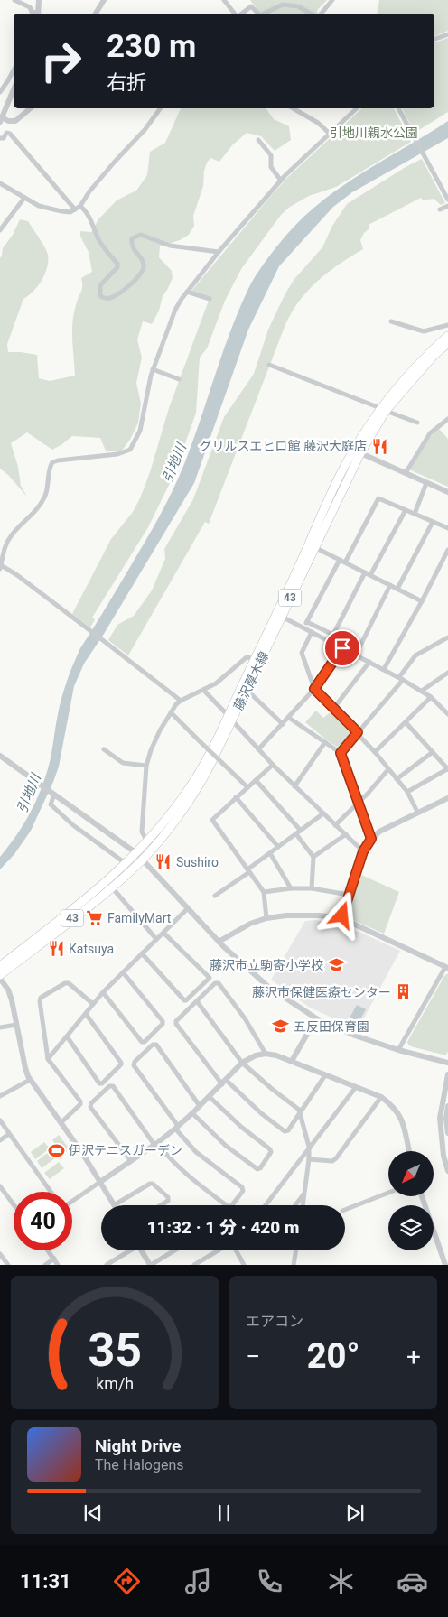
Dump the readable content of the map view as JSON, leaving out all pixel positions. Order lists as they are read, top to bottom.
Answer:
{
  "streets": {
    "main road": ["43", "藤沢厚木線"]
  },
  "water": ["引地川"],
  "parks": ["引地川親水公園"],
  "places": {
    "restaurant": ["グリルスエヒロ館 藤沢大庭店", "Sushiro", "Katsuya"],
    "supermarket": ["FamilyMart"],
    "school or university": ["藤沢市立駒寄小学校", "五反田保育園"],
    "building": ["藤沢市保健医療センター"],
    "sports": ["伊沢テニスガーデン"]
  },
  "north": "bottom left",
  "page": {
    "turn": ["230 m", "右折"],
    "limit": "40",
    "trip": "11:32 · 1 分 · 420 m",
    "tile": "エアコン",
    "heat": ["−", "20°", "+"],
    "song": ["Night Drive", "The Halogens"],
    "tabs": "11:31",
    "gauge": ["35", "km/h"]
  }
}
